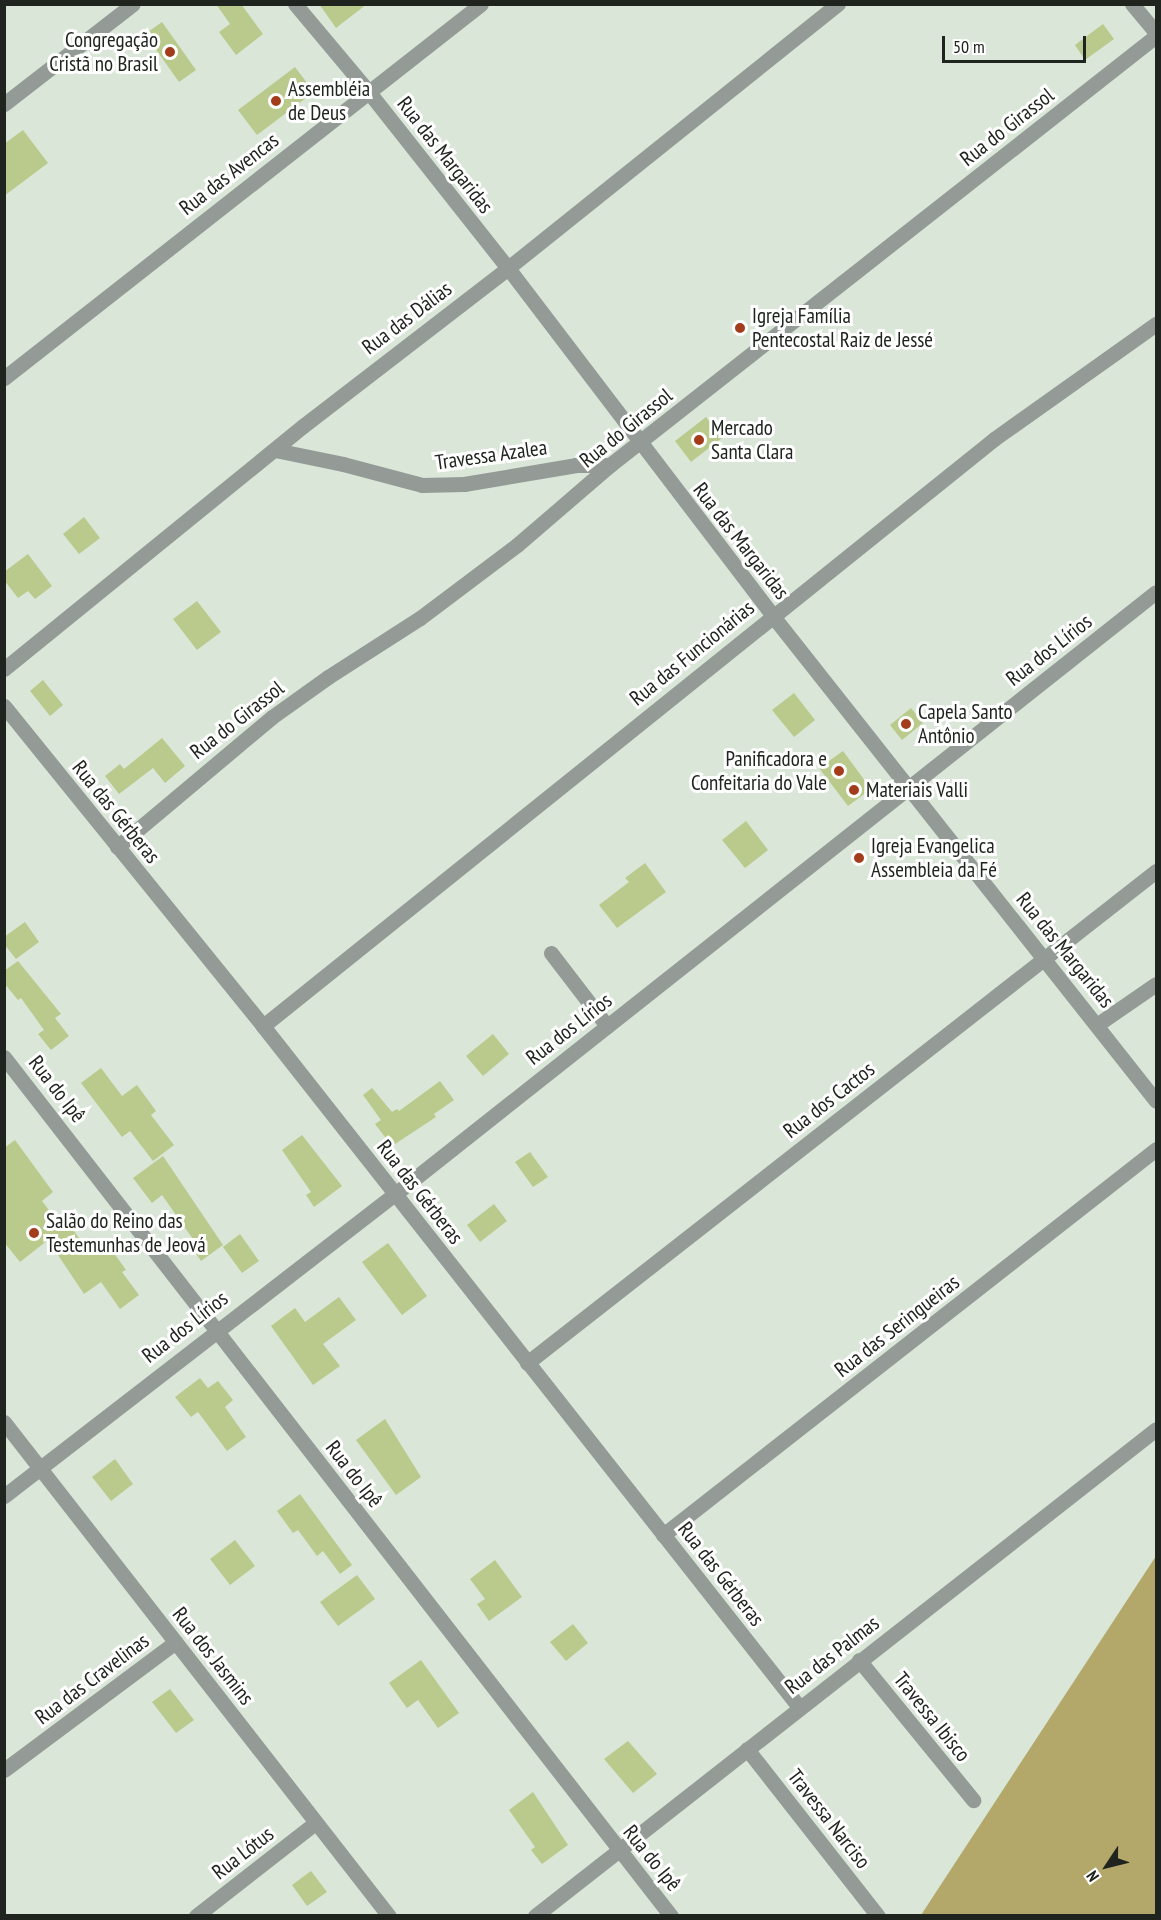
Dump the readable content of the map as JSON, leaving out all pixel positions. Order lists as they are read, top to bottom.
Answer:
{
  "streets": {
    "street": [
      "Rua do Girassol",
      "Rua das Margaridas",
      "Rua das Avencas",
      "Rua das Dálias",
      "Travessa Azalea",
      "Rua dos Lírios",
      "Rua das Funcionárias",
      "Rua das Gérberas",
      "Rua do Ipê",
      "Rua dos Cactos",
      "Rua das Seringueiras",
      "Rua das Palmas",
      "Rua dos Jasmins",
      "Rua das Cravelinas",
      "Travessa Ibisco",
      "Travessa Narciso",
      "Rua Lótus"
    ]
  },
  "crossings": [
    ["Rua do Girassol", "Rua das Margaridas"],
    ["Rua do Girassol", "Travessa Azalea"],
    ["Rua do Girassol", "Rua das Gérberas"],
    ["Rua das Margaridas", "Rua das Avencas"],
    ["Rua das Margaridas", "Rua das Dálias"],
    ["Rua das Margaridas", "Rua dos Lírios"],
    ["Rua das Margaridas", "Rua das Funcionárias"],
    ["Rua das Margaridas", "Rua dos Cactos"],
    ["Rua das Dálias", "Travessa Azalea"],
    ["Rua dos Lírios", "Rua das Gérberas"],
    ["Rua dos Lírios", "Rua do Ipê"],
    ["Rua dos Lírios", "Rua dos Jasmins"],
    ["Rua das Funcionárias", "Rua das Gérberas"],
    ["Rua das Gérberas", "Rua dos Cactos"],
    ["Rua das Gérberas", "Rua das Seringueiras"],
    ["Rua das Gérberas", "Rua das Palmas"],
    ["Rua do Ipê", "Rua das Palmas"],
    ["Rua das Palmas", "Travessa Ibisco"],
    ["Rua das Palmas", "Travessa Narciso"],
    ["Rua dos Jasmins", "Rua das Cravelinas"],
    ["Rua dos Jasmins", "Rua Lótus"]
  ],
  "places": [
    "Congregação Cristã no Brasil",
    "Assembléia de Deus",
    "Igreja Família Pentecostal Raiz de Jessé",
    "Mercado Santa Clara",
    "Capela Santo Antônio",
    "Panificadora e Confeitaria do Vale",
    "Materiais Valli",
    "Igreja Evangelica Assembleia da Fé",
    "Salão do Reino das Testemunhas de Jeová"
  ],
  "scale_bar": "50 m",
  "north": "bottom left"
}
